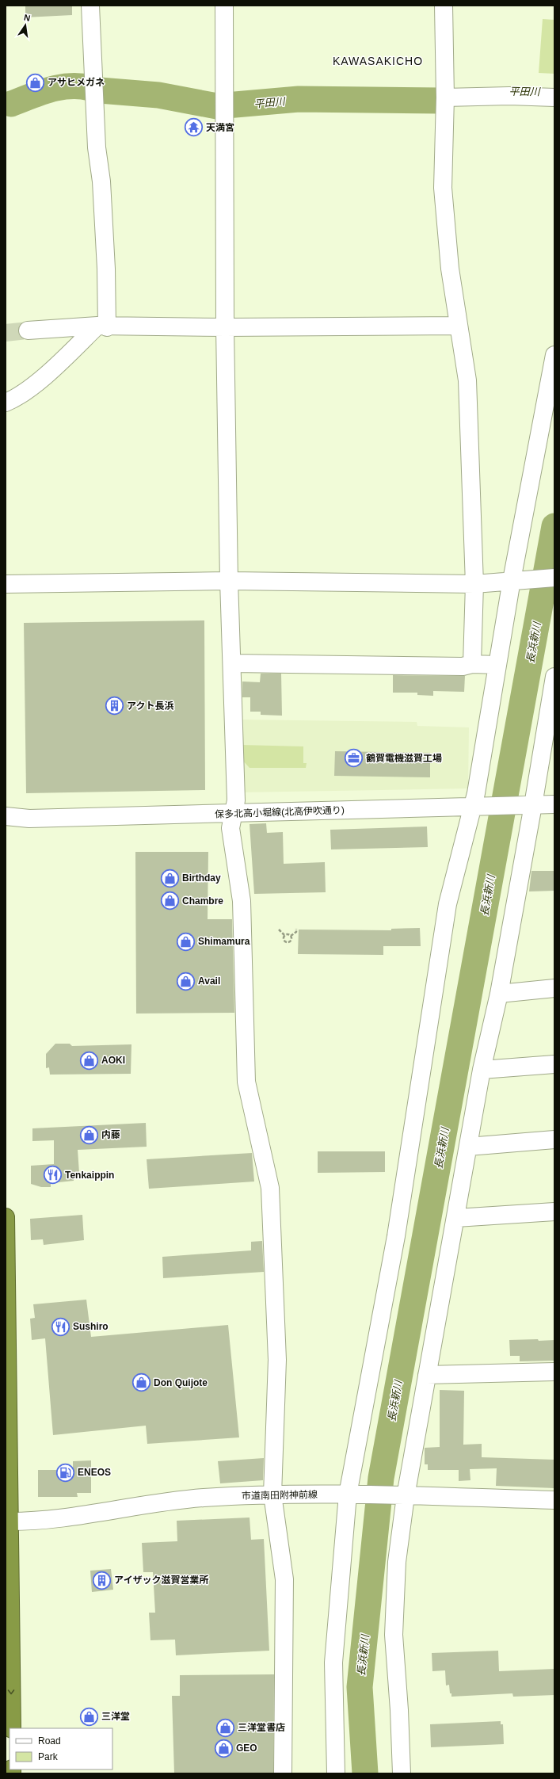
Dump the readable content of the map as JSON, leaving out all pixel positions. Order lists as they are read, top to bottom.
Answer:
{
  "streets": {
    "street": ["保多北高小堀線(北高伊吹通り)", "市道南田附神前線"]
  },
  "districts": ["KAWASAKICHO"],
  "water": ["平田川", "長浜新川"],
  "places": {
    "shop": [
      "アサヒメガネ",
      "Birthday",
      "Chambre",
      "Shimamura",
      "Avail",
      "AOKI",
      "内藤",
      "Don Quijote",
      "三洋堂",
      "三洋堂書店",
      "GEO"
    ],
    "temple": ["天満宮"],
    "building": ["アクト長浜", "アイザック滋賀営業所"],
    "office": ["鶴賀電機滋賀工場"],
    "restaurant": ["Tenkaippin", "Sushiro"],
    "fuel station": ["ENEOS"]
  },
  "legend": ["Road", "Park"],
  "north": "top"
}
